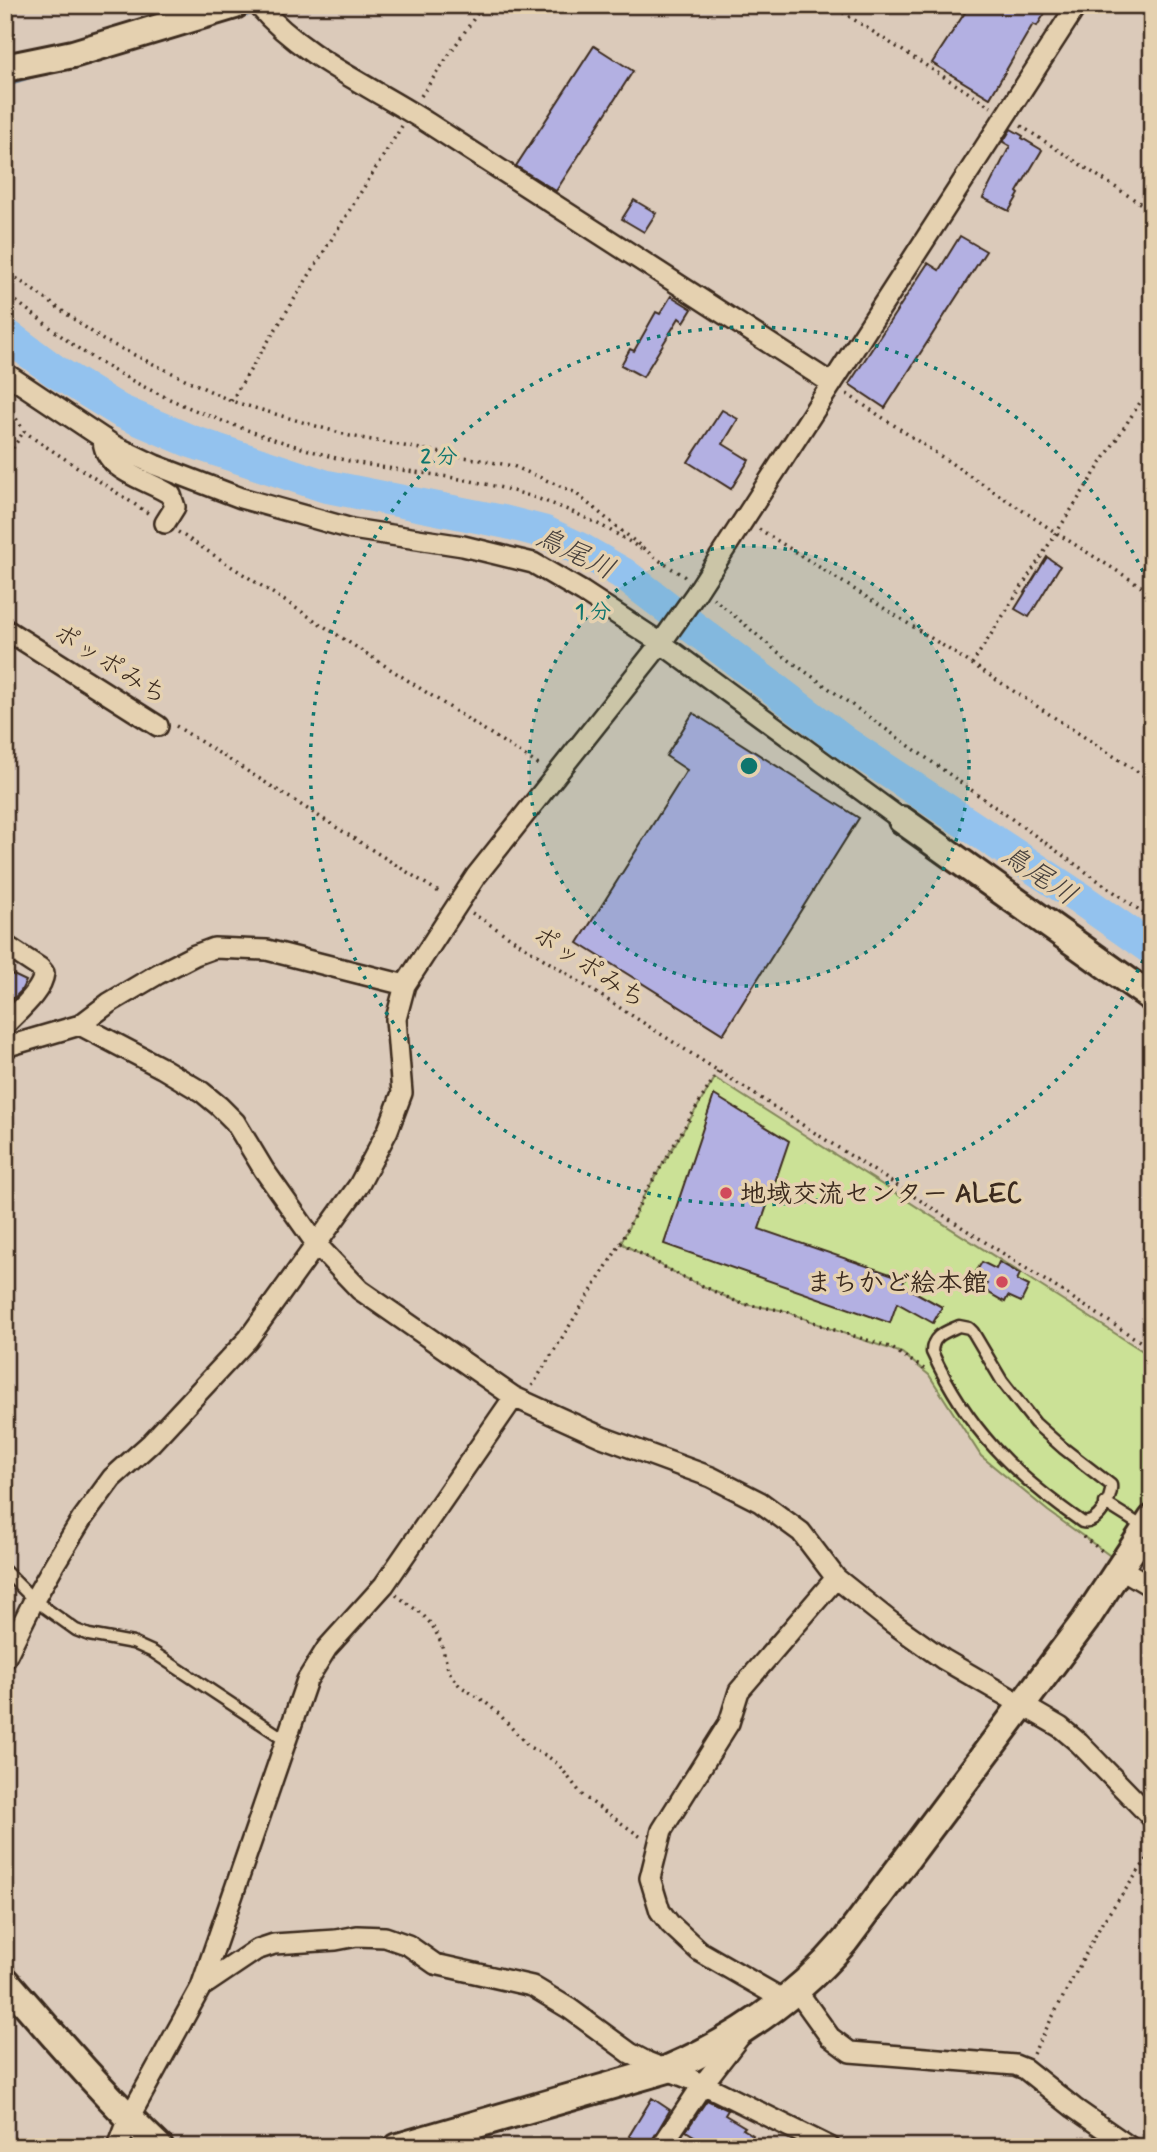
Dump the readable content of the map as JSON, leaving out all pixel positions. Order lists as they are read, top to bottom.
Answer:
{
  "streets": {
    "path": ["ポッポみち"]
  },
  "water": ["鳥尾川"],
  "places": ["地域交流センター ALEC", "まちかど絵本館"],
  "rings": ["2 分", "1 分"]
}
